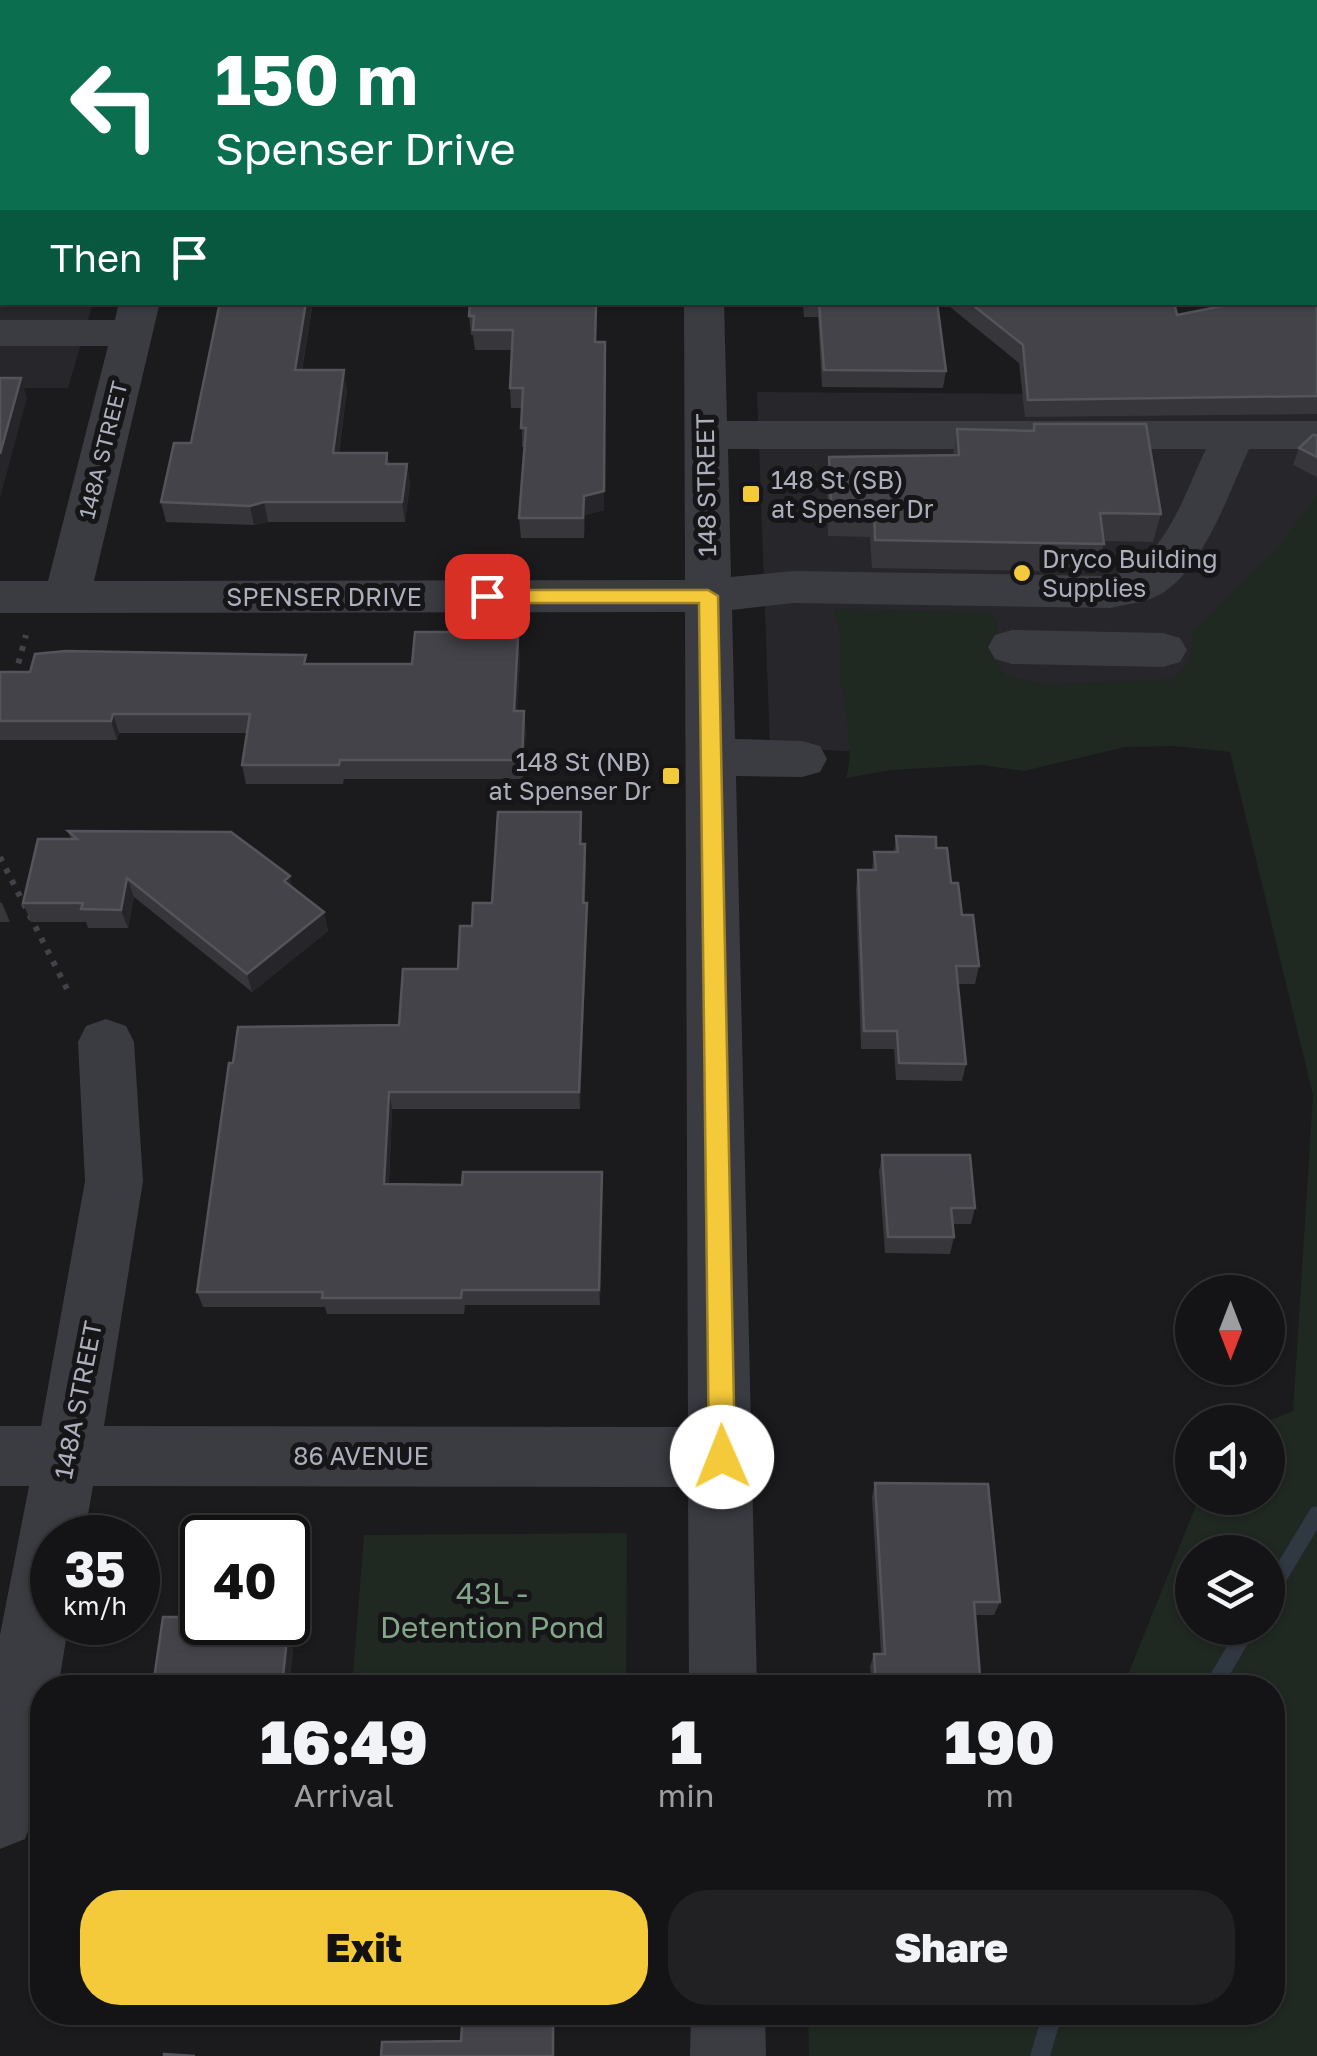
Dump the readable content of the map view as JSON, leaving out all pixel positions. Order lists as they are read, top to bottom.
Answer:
{
  "streets": {
    "street": [
      "148A STREET",
      "148 STREET",
      "SPENSER DRIVE",
      "86 AVENUE"
    ]
  },
  "crossings": [
    ["148A STREET", "SPENSER DRIVE"],
    ["148A STREET", "86 AVENUE"],
    ["148 STREET", "SPENSER DRIVE"],
    ["148 STREET", "86 AVENUE"]
  ],
  "parks": ["43L - Detention Pond"],
  "places": {
    "transit": ["148 St (SB) at Spenser Dr", "148 St (NB) at Spenser Dr"],
    "other": ["Dryco Building Supplies"]
  },
  "north": "bottom",
  "page": {
    "turn": ["150 m", "Spenser Drive"],
    "then": "Then",
    "speed": "35 km/h",
    "limit": "40",
    "eta": [
      "16:49",
      "Arrival",
      "1",
      "min",
      "190",
      "m"
    ],
    "buttons": ["Exit", "Share"]
  }
}
